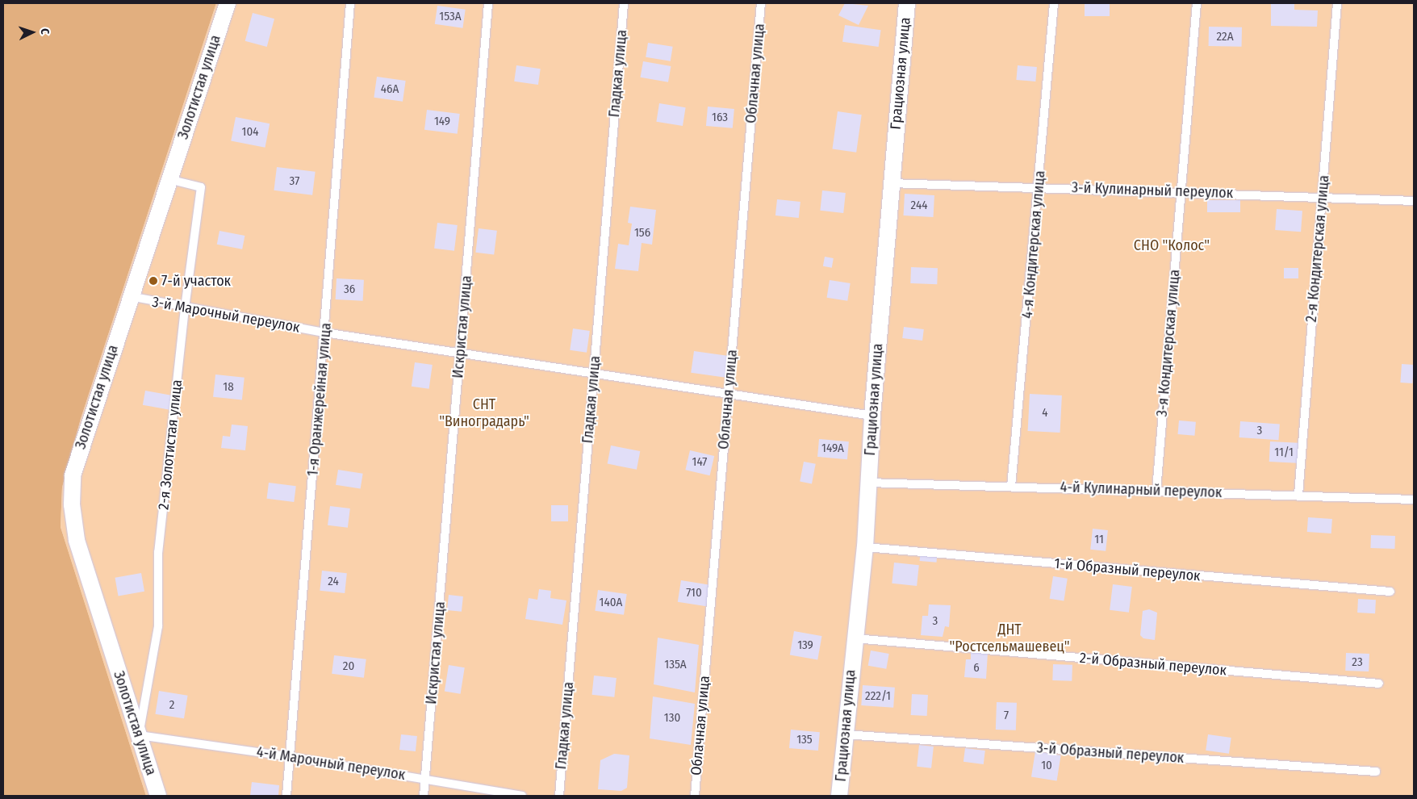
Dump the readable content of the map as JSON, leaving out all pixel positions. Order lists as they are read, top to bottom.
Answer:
{
  "streets": {
    "street": ["Грациозная улица", "Золотистая улица"],
    "lane": [
      "Гладкая улица",
      "Облачная улица",
      "3-й Кулинарный переулок",
      "4-я Кондитерская улица",
      "2-я Кондитерская улица",
      "3-й Марочный переулок",
      "Искристая улица",
      "3-я Кондитерская улица",
      "1-я Оранжерейная улица",
      "2-я Золотистая улица",
      "4-й Кулинарный переулок",
      "1-й Образный переулок",
      "2-й Образный переулок",
      "3-й Образный переулок",
      "4-й Марочный переулок"
    ]
  },
  "crossings": [
    ["Гладкая улица", "3-й Марочный переулок"],
    ["Облачная улица", "3-й Марочный переулок"],
    ["Грациозная улица", "3-й Кулинарный переулок"],
    ["Грациозная улица", "3-й Марочный переулок"],
    ["Грациозная улица", "4-й Кулинарный переулок"],
    ["Грациозная улица", "1-й Образный переулок"],
    ["Грациозная улица", "2-й Образный переулок"],
    ["Грациозная улица", "3-й Образный переулок"],
    ["Золотистая улица", "3-й Марочный переулок"],
    ["Золотистая улица", "2-я Золотистая улица"],
    ["Золотистая улица", "4-й Марочный переулок"],
    ["3-й Кулинарный переулок", "4-я Кондитерская улица"],
    ["3-й Кулинарный переулок", "2-я Кондитерская улица"],
    ["3-й Кулинарный переулок", "3-я Кондитерская улица"],
    ["4-я Кондитерская улица", "4-й Кулинарный переулок"],
    ["2-я Кондитерская улица", "4-й Кулинарный переулок"],
    ["3-й Марочный переулок", "Искристая улица"],
    ["3-й Марочный переулок", "1-я Оранжерейная улица"],
    ["3-й Марочный переулок", "2-я Золотистая улица"],
    ["Искристая улица", "4-й Марочный переулок"],
    ["3-я Кондитерская улица", "4-й Кулинарный переулок"],
    ["1-я Оранжерейная улица", "4-й Марочный переулок"],
    ["2-я Золотистая улица", "4-й Марочный переулок"]
  ],
  "parks": ["СНО \"Колос\"", "СНТ \"Виноградарь\"", "ДНТ \"Ростсельмашевец\""],
  "places": ["7-й участок"],
  "house_numbers": [
    "153А",
    "22А",
    "46А",
    "163",
    "149",
    "104",
    "37",
    "244",
    "156",
    "36",
    "18",
    "4",
    "3",
    "149А",
    "11/1",
    "147",
    "11",
    "24",
    "710",
    "140А",
    "3",
    "139",
    "23",
    "135А",
    "20",
    "6",
    "222/1",
    "2",
    "7",
    "130",
    "135",
    "10"
  ],
  "north": "right"
}
